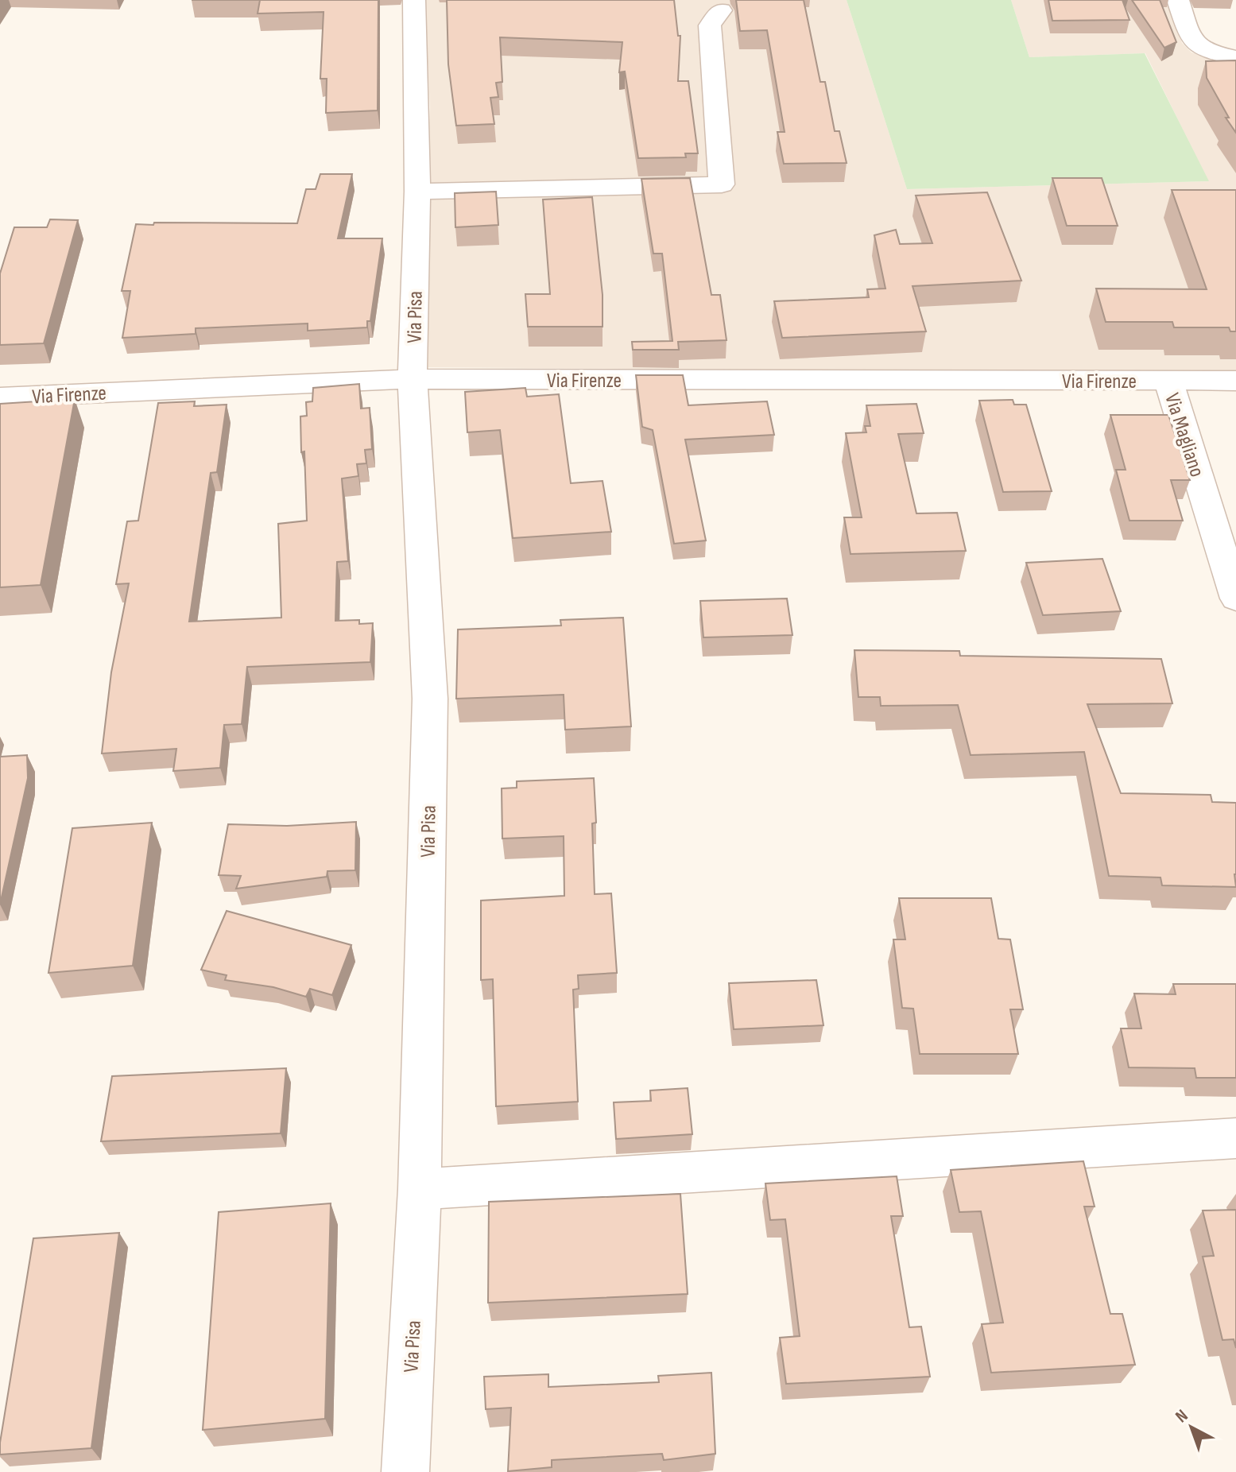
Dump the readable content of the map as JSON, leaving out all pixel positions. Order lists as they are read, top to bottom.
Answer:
{
  "streets": {
    "street": ["Via Pisa", "Via Firenze", "Via Magliano"]
  },
  "crossings": [
    ["Via Pisa", "Via Firenze"],
    ["Via Firenze", "Via Magliano"]
  ],
  "north": "top left"
}
